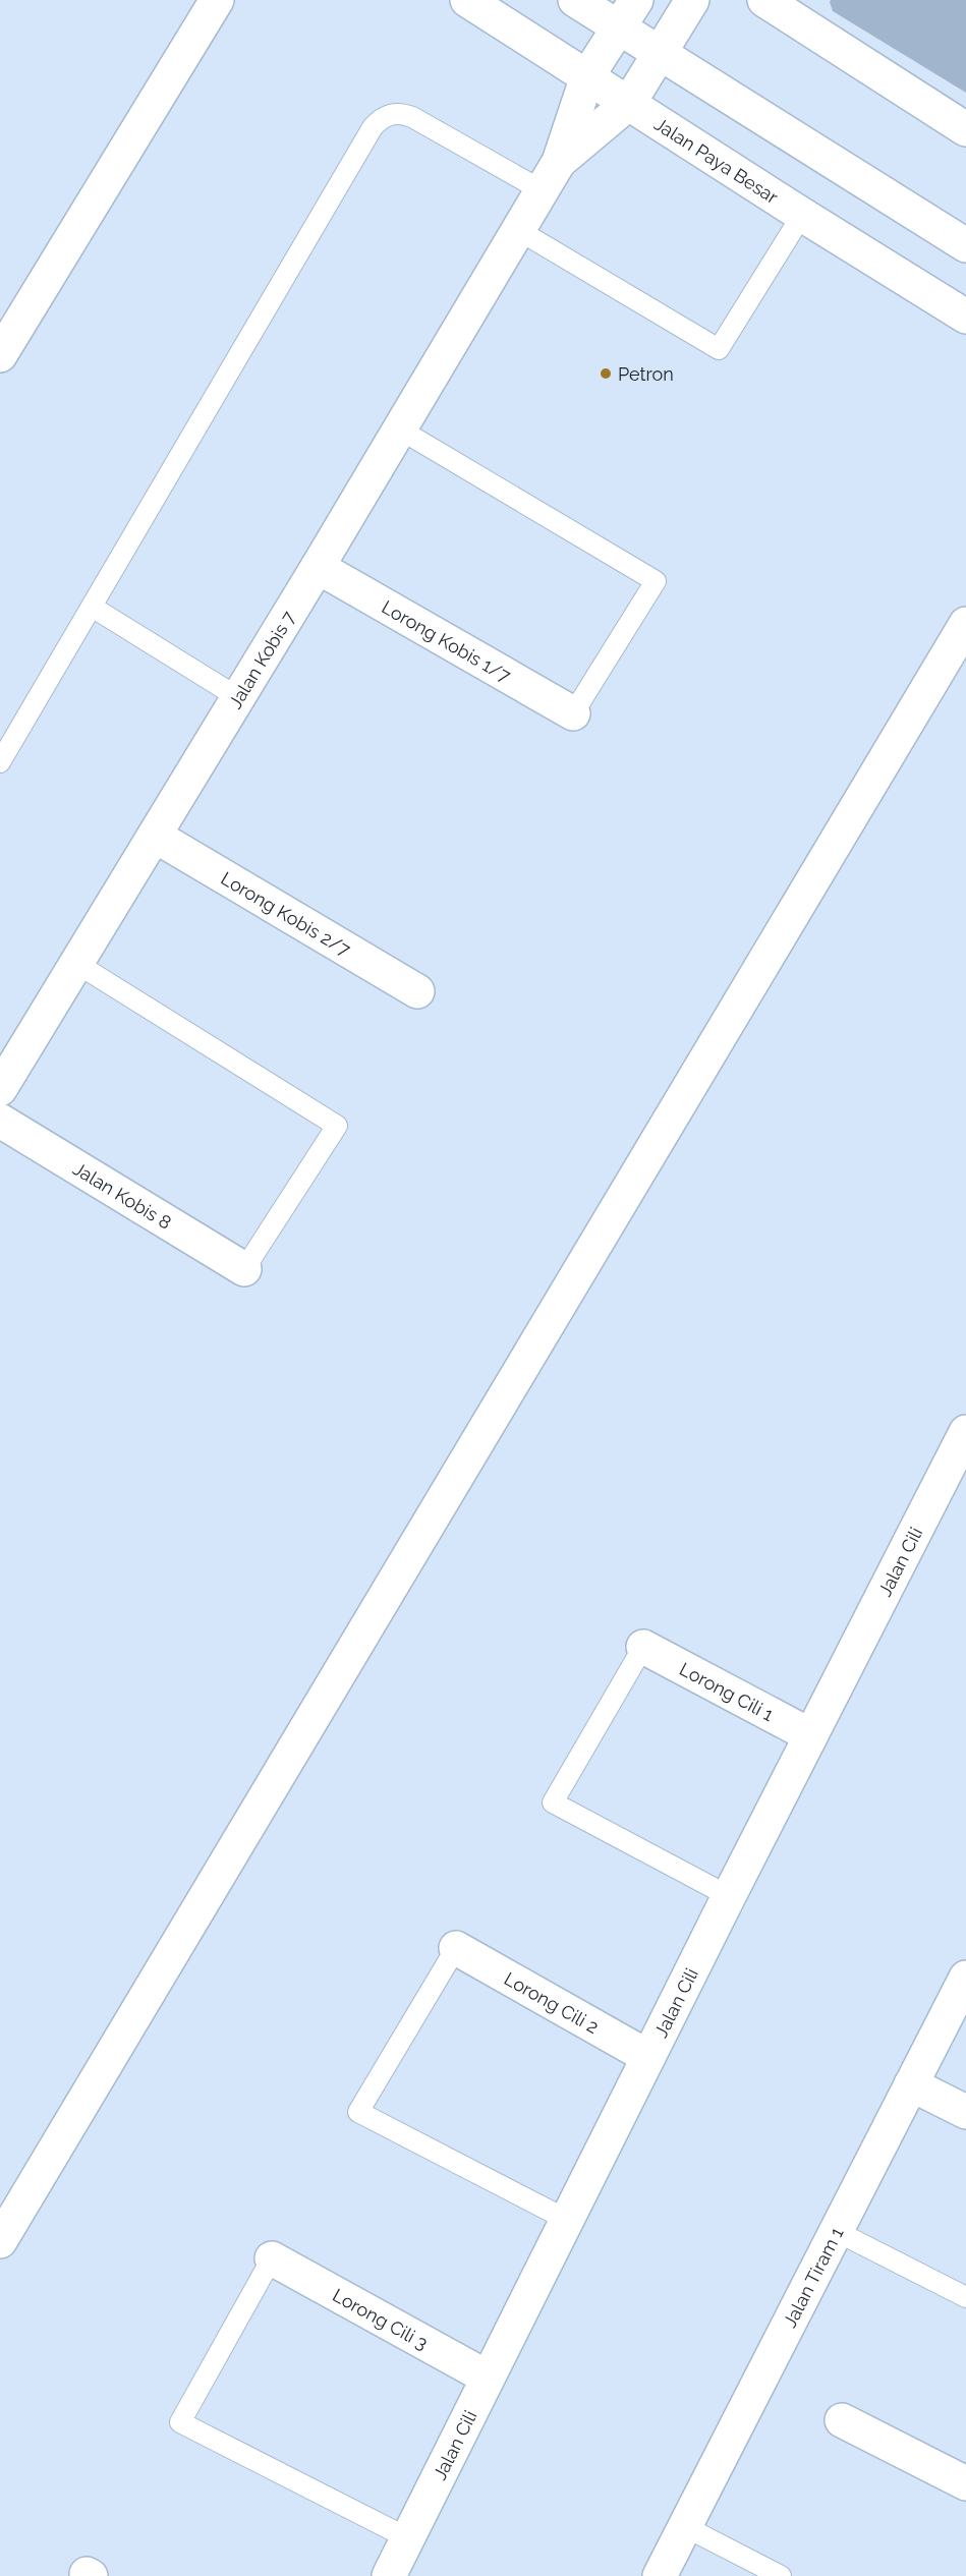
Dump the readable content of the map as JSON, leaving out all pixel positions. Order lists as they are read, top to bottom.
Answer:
{
  "streets": {
    "street": [
      "Jalan Paya Besar",
      "Lorong Kobis 1/7",
      "Jalan Kobis 7",
      "Lorong Kobis 2/7",
      "Jalan Kobis 8",
      "Jalan Cili",
      "Lorong Cili 1",
      "Lorong Cili 2",
      "Jalan Tiram 1",
      "Lorong Cili 3"
    ]
  },
  "crossings": [
    ["Lorong Kobis 1/7", "Jalan Kobis 7"],
    ["Jalan Kobis 7", "Lorong Kobis 2/7"],
    ["Jalan Cili", "Lorong Cili 1"],
    ["Jalan Cili", "Lorong Cili 2"],
    ["Jalan Cili", "Lorong Cili 3"]
  ],
  "places": ["Petron"]
}
